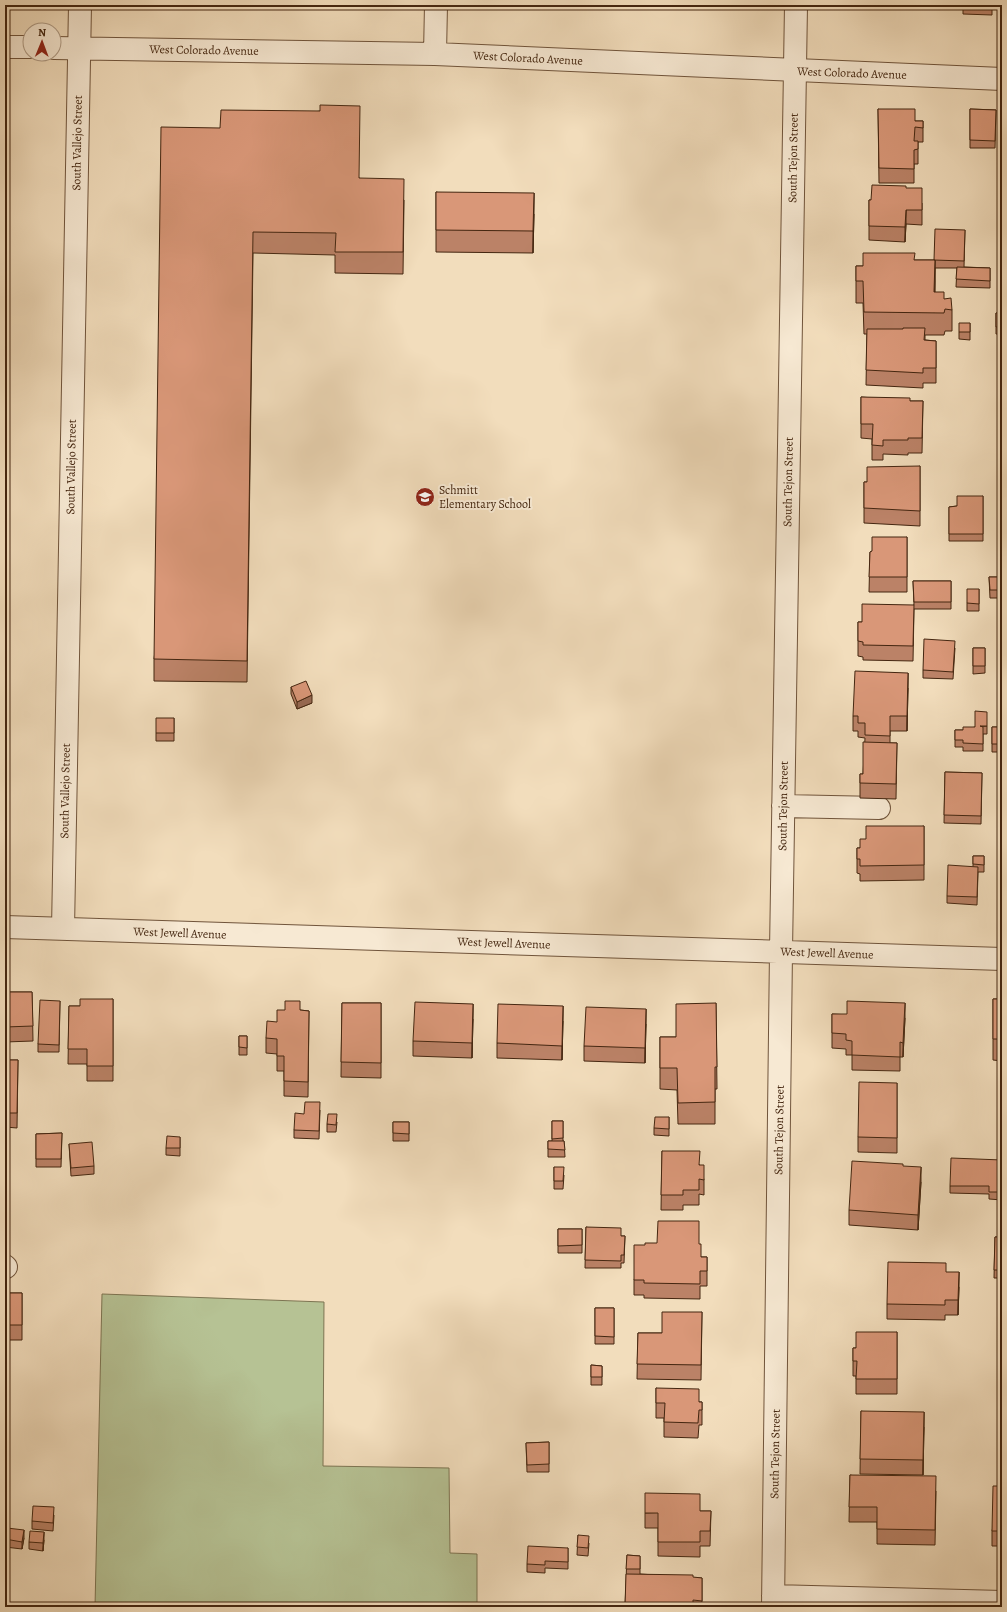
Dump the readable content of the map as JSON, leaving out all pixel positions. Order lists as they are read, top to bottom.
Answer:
{
  "streets": {
    "street": [
      "West Colorado Avenue",
      "South Vallejo Street",
      "South Tejon Street",
      "West Jewell Avenue"
    ]
  },
  "crossings": [
    ["West Colorado Avenue", "South Vallejo Street"],
    ["West Colorado Avenue", "South Tejon Street"],
    ["South Vallejo Street", "West Jewell Avenue"],
    ["South Tejon Street", "West Jewell Avenue"]
  ],
  "places": {
    "school or university": ["Schmitt Elementary School"]
  },
  "north": "top"
}
